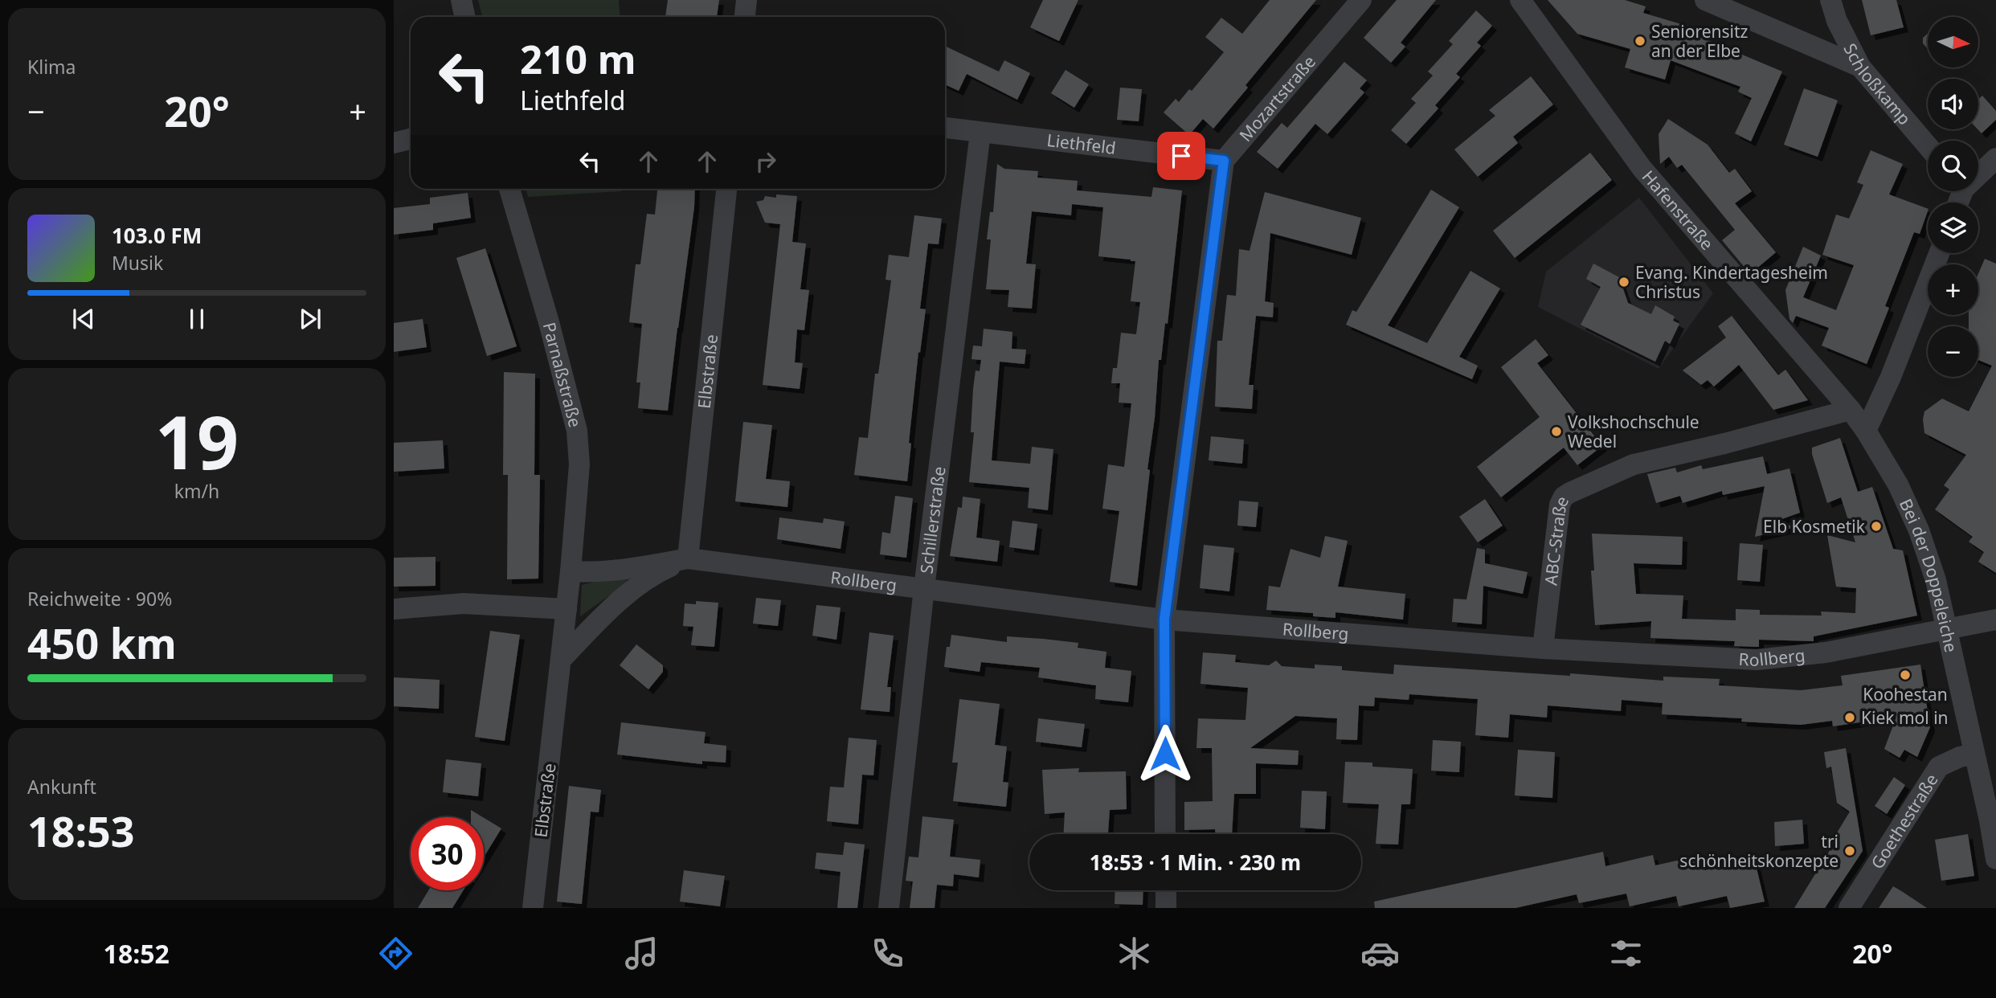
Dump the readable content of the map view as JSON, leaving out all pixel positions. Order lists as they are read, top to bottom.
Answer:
{
  "streets": {
    "street": [
      "Schloßkamp",
      "Mozartstraße",
      "Liethfeld",
      "Hafenstraße",
      "Elbstraße",
      "Parnaßstraße",
      "Schillerstraße",
      "ABC-Straße",
      "Bei der Doppeleiche",
      "Rollberg",
      "Goethestraße"
    ]
  },
  "crossings": [
    ["Mozartstraße", "Liethfeld"],
    ["Liethfeld", "Schillerstraße"],
    ["Hafenstraße", "ABC-Straße"],
    ["Hafenstraße", "Bei der Doppeleiche"],
    ["Elbstraße", "Parnaßstraße"],
    ["Elbstraße", "Rollberg"],
    ["Schillerstraße", "Rollberg"],
    ["ABC-Straße", "Bei der Doppeleiche"],
    ["ABC-Straße", "Rollberg"],
    ["Bei der Doppeleiche", "Rollberg"],
    ["Bei der Doppeleiche", "Goethestraße"]
  ],
  "places": [
    "Seniorensitz an der Elbe",
    "Evang. Kindertagesheim Christus",
    "Volkshochschule Wedel",
    "Elb Kosmetik",
    "Koohestan",
    "Kiek mol in",
    "tri schönheitskonzepte"
  ],
  "north": "right",
  "page": {
    "tile": [
      "Klima",
      ["19", "km/h"],
      ["Reichweite · 90%", "450 km"],
      ["Ankunft", "18:53"]
    ],
    "map_buttons": ["+", "−"],
    "turn": ["210 m", "Liethfeld"],
    "heat": ["−", "20°", "+"],
    "song": ["103.0 FM", "Musik"],
    "limit": "30",
    "trip": "18:53 · 1 Min. · 230 m",
    "tabs": ["18:52", "20°"]
  }
}
